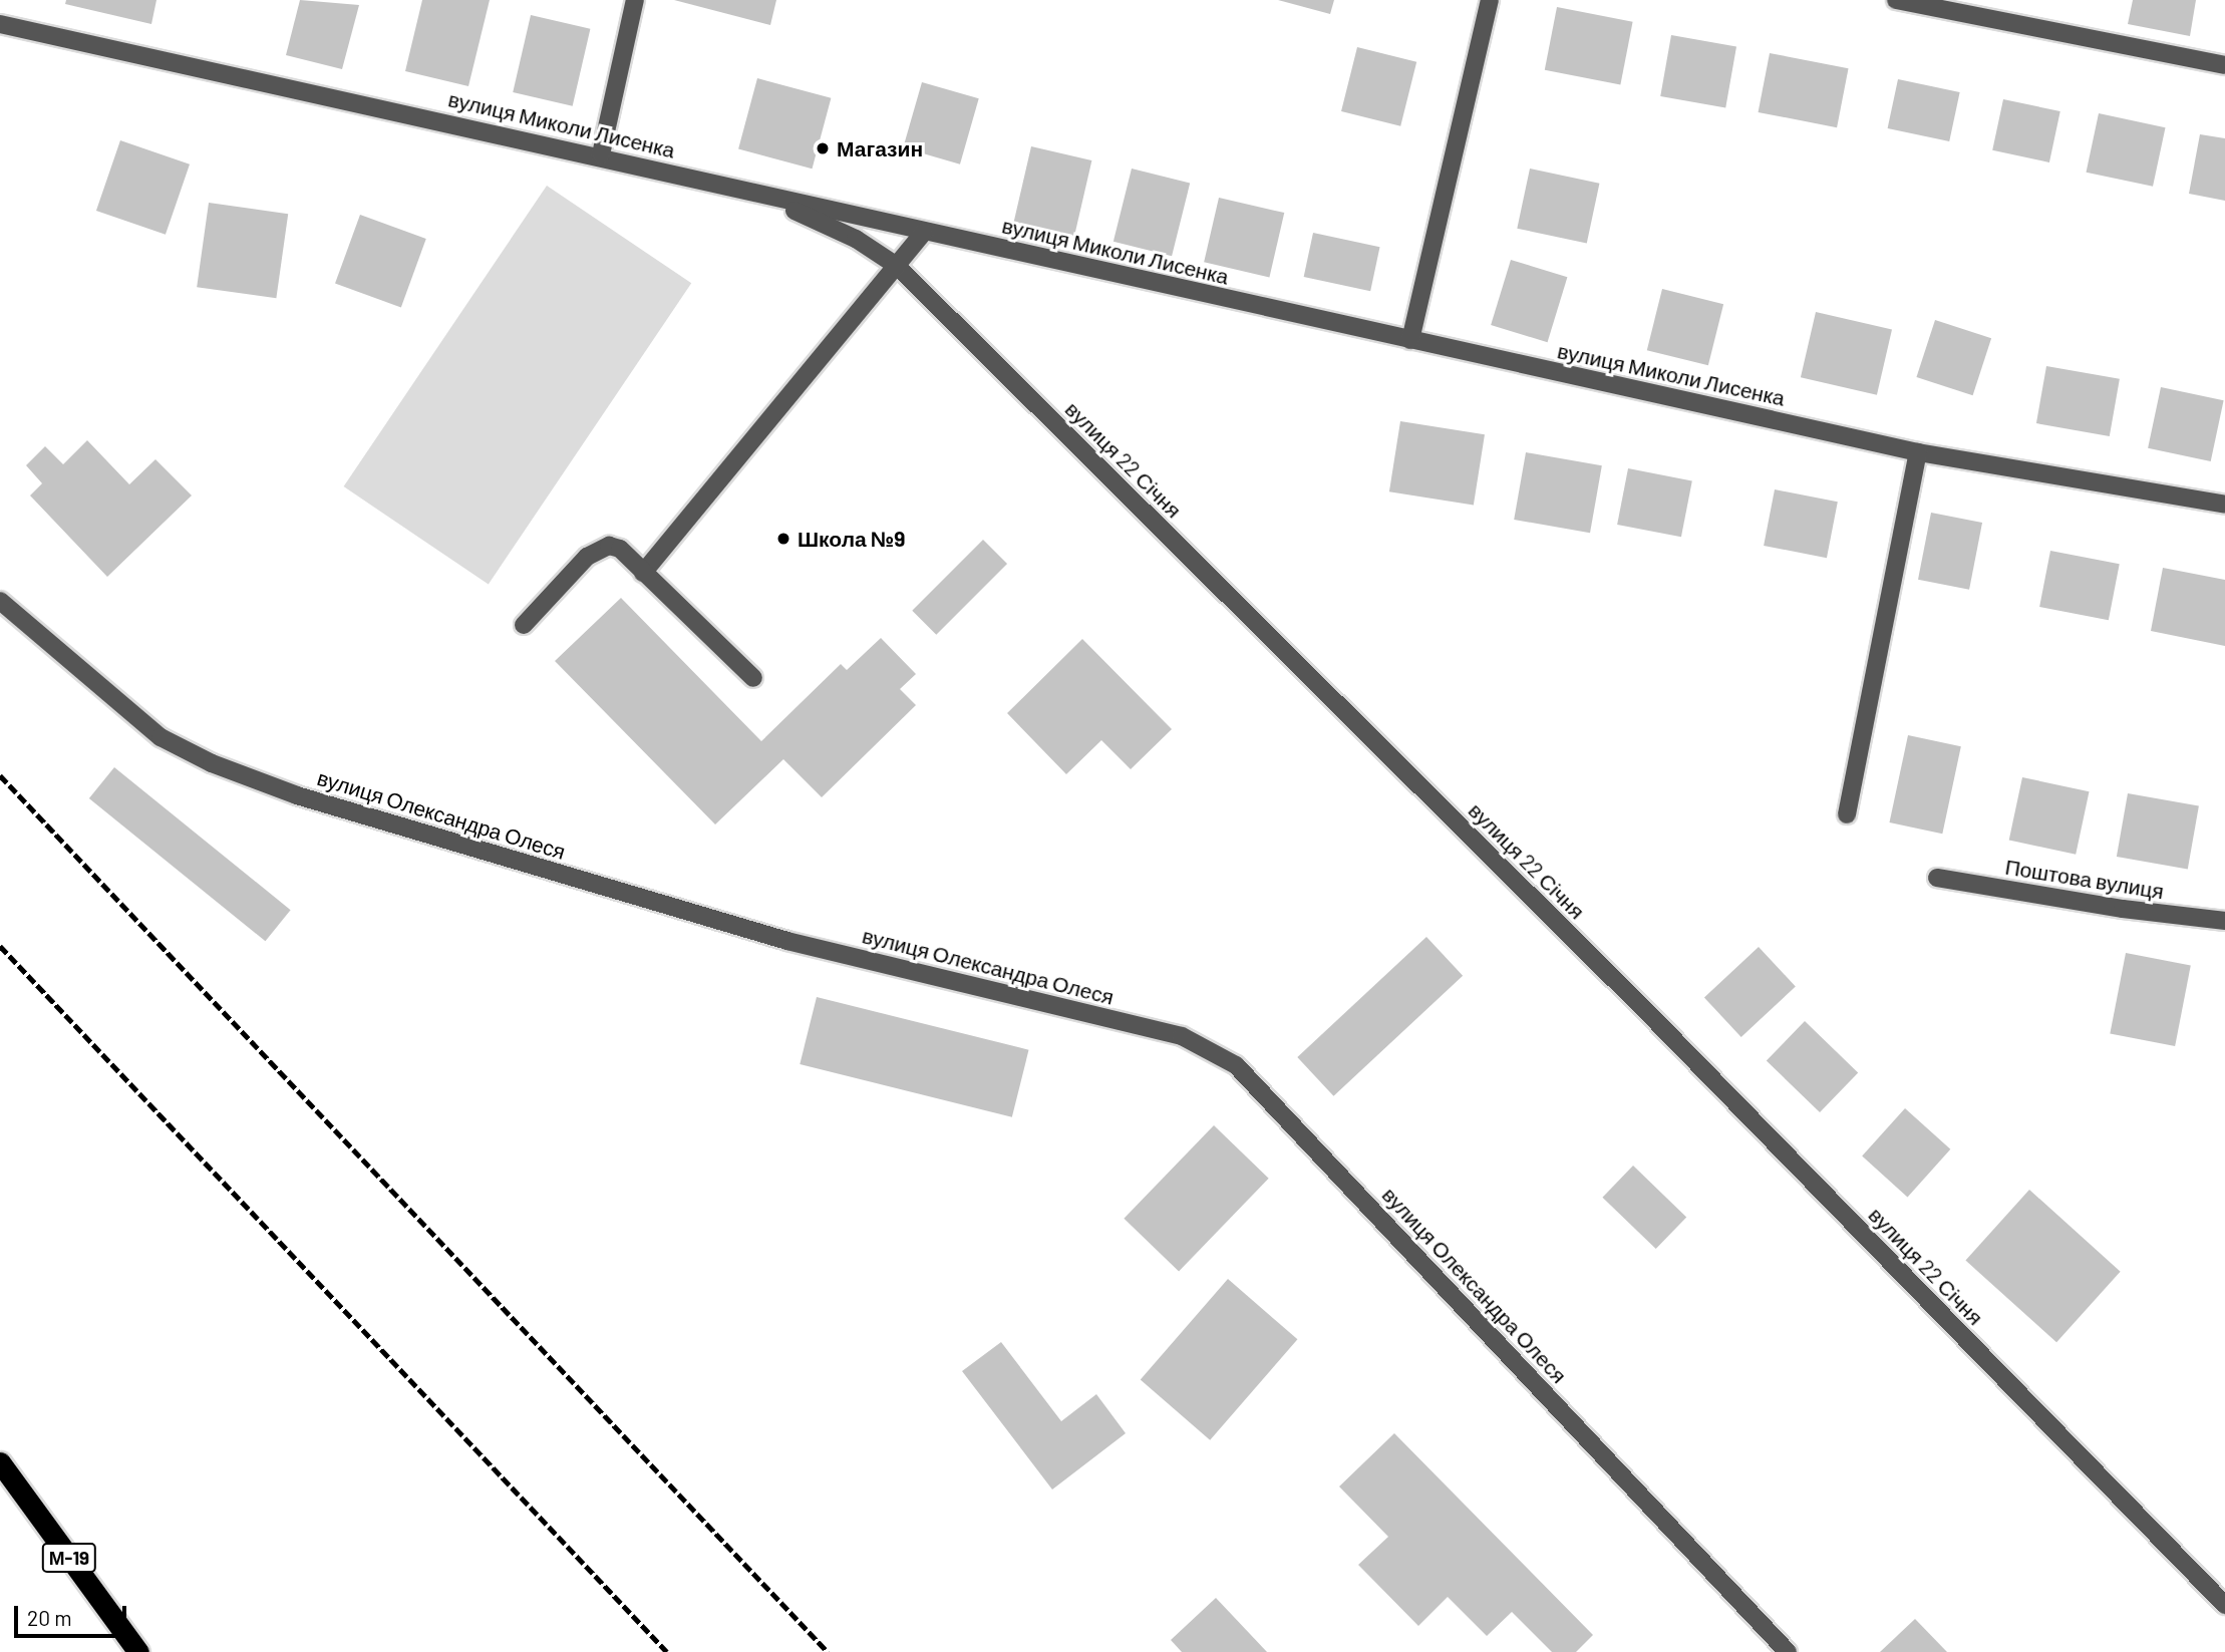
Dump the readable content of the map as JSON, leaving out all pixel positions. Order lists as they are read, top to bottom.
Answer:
{
  "streets": {
    "highway": ["М-19"],
    "street": [
      "вулиця Миколи Лисенка",
      "вулиця 22 Січня",
      "вулиця Олександра Олеся",
      "Поштова вулиця"
    ]
  },
  "crossings": [
    ["вулиця Миколи Лисенка", "вулиця 22 Січня"]
  ],
  "places": ["Магазин", "Школа №9"],
  "scale_bar": "20 m"
}
